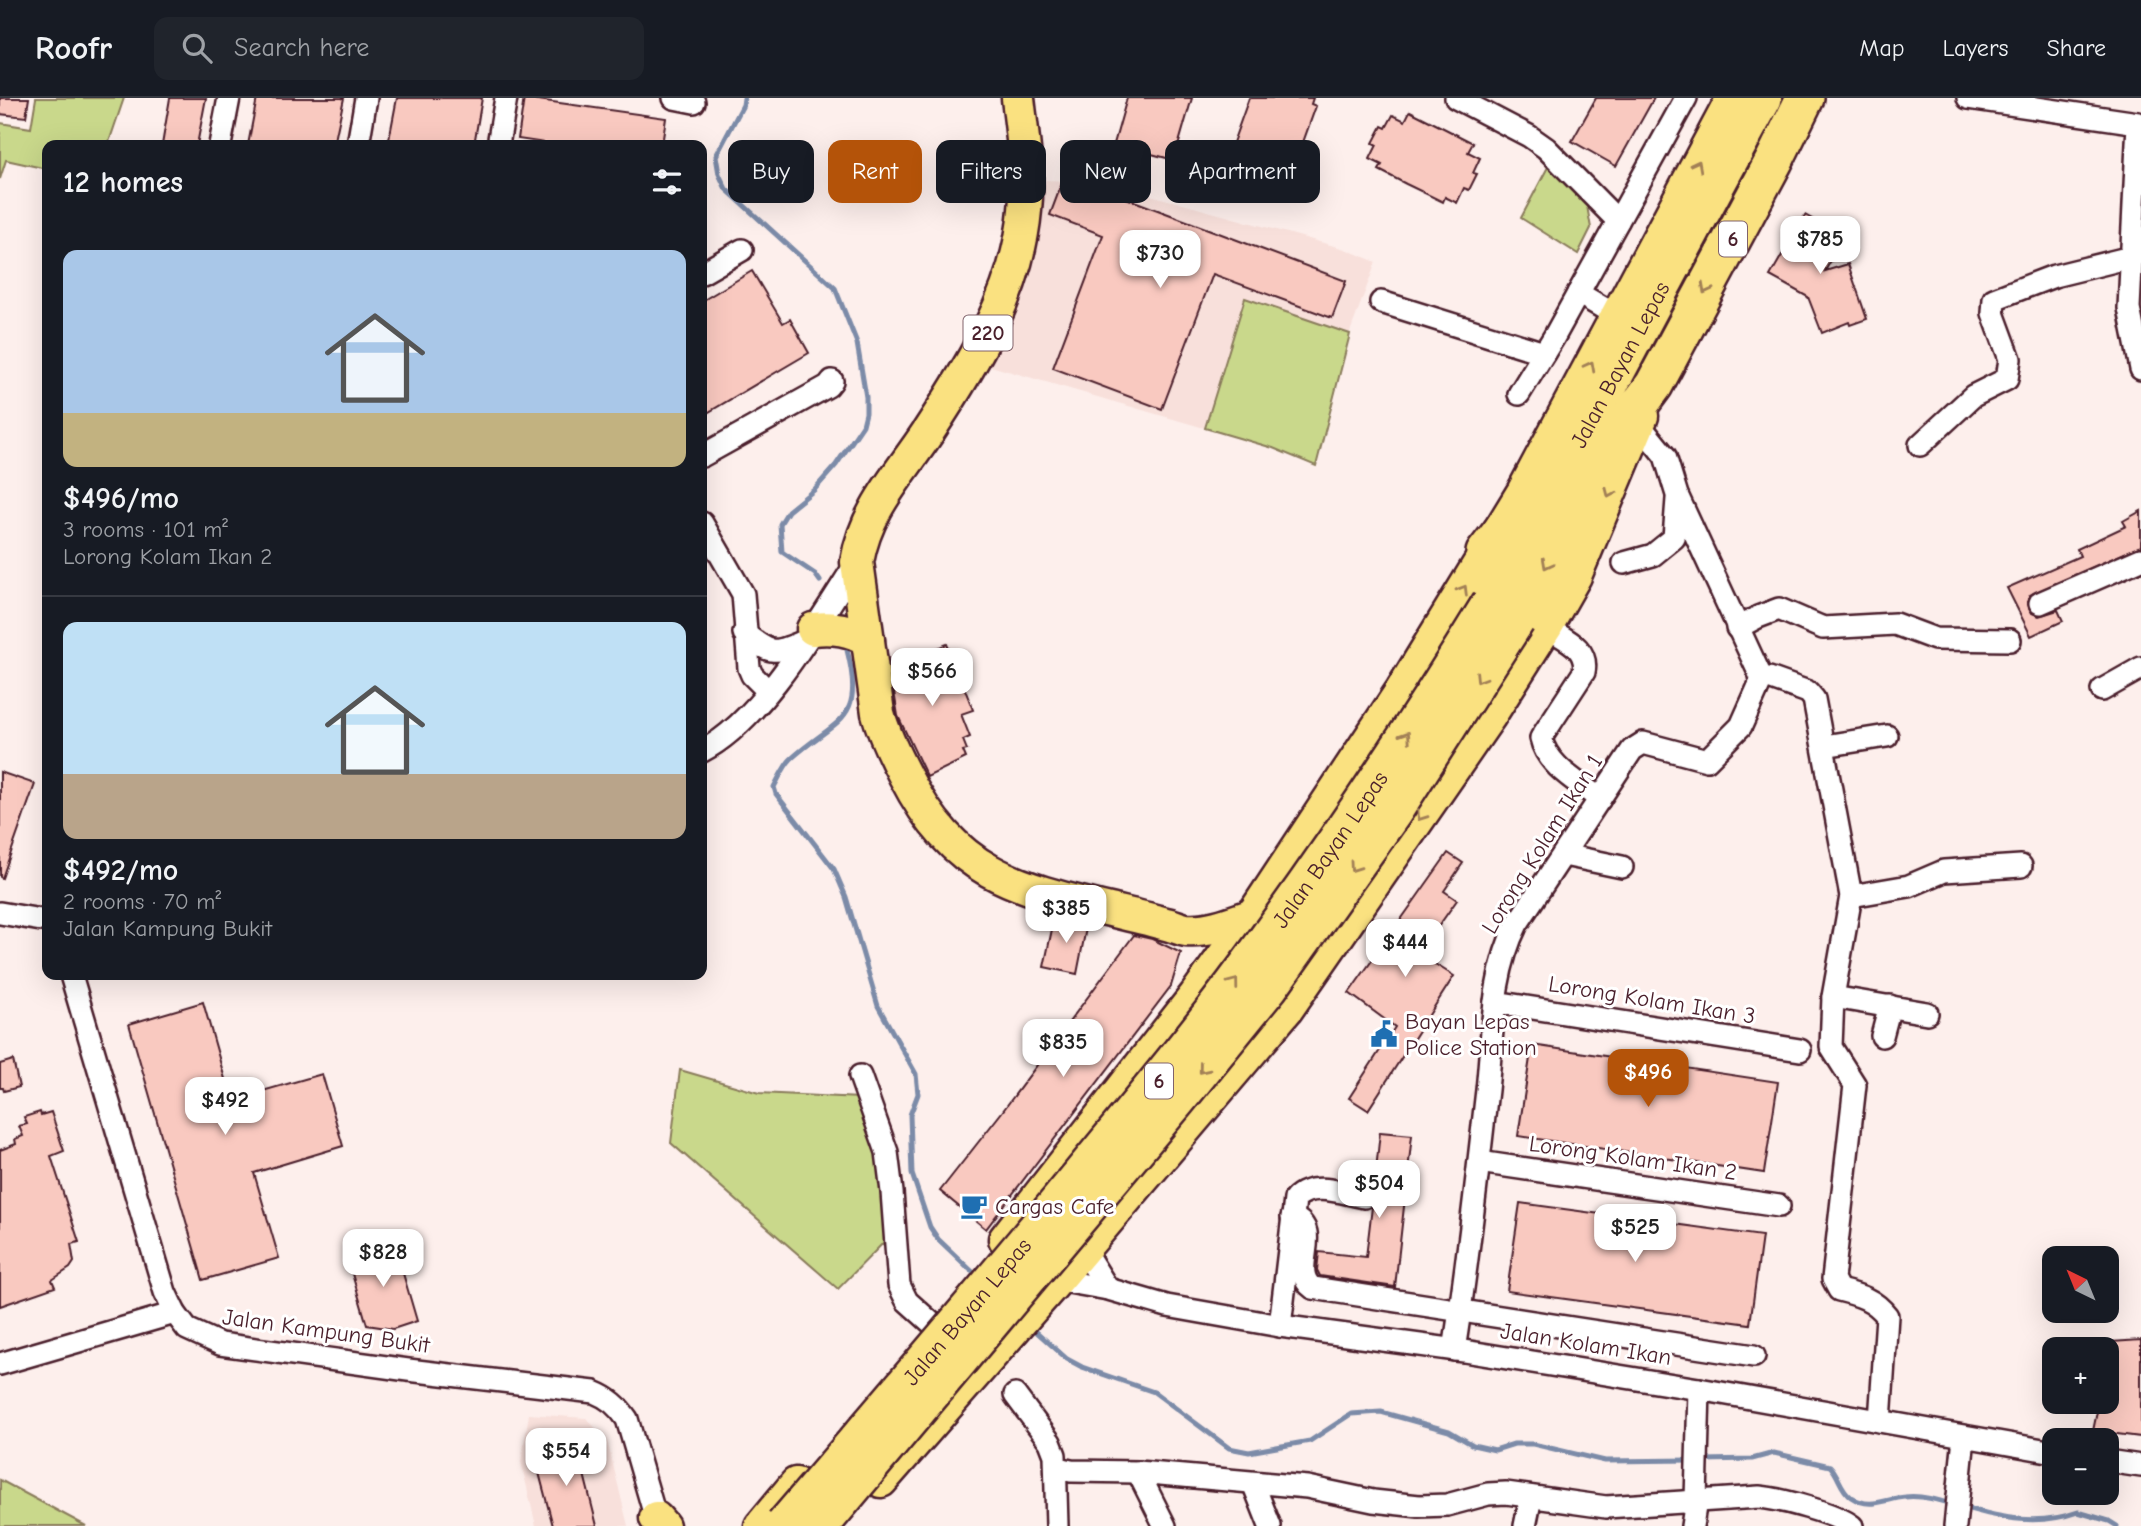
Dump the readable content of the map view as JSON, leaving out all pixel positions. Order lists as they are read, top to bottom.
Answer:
{
  "streets": {
    "highway": ["6", "Jalan Bayan Lepas"],
    "main road": ["220"],
    "street": [
      "Lorong Kolam Ikan 1",
      "Lorong Kolam Ikan 3",
      "Lorong Kolam Ikan 2",
      "Jalan Kampung Bukit",
      "Jalan Kolam Ikan"
    ]
  },
  "crossings": [
    ["220", "Jalan Bayan Lepas"],
    ["Jalan Bayan Lepas", "Jalan Kolam Ikan"],
    ["Lorong Kolam Ikan 1", "Lorong Kolam Ikan 3"],
    ["Lorong Kolam Ikan 1", "Lorong Kolam Ikan 2"],
    ["Lorong Kolam Ikan 1", "Jalan Kolam Ikan"]
  ],
  "places": {
    "public building": ["Bayan Lepas Police Station"],
    "cafe": ["Cargas Cafe"]
  },
  "north": "top left",
  "page": {
    "header": "Roofr",
    "search": "Search here",
    "nav": ["Map", "Layers", "Share"],
    "chip": [
      "Buy",
      "Rent",
      "Filters",
      "New",
      "Apartment"
    ],
    "heading": "12 homes",
    "price": [
      "$785",
      "$730",
      "$566",
      "$385",
      "$444",
      "$835",
      "$496",
      "$492",
      "$504",
      "$525",
      "$828",
      "$554"
    ],
    "list": [
      {
        "name": "$496/mo",
        "note": "3 rooms · 101 m² · Lorong Kolam Ikan 2"
      },
      {
        "name": "$492/mo",
        "note": "2 rooms · 70 m² · Jalan Kampung Bukit"
      }
    ],
    "map_buttons": ["+", "−"]
  }
}
